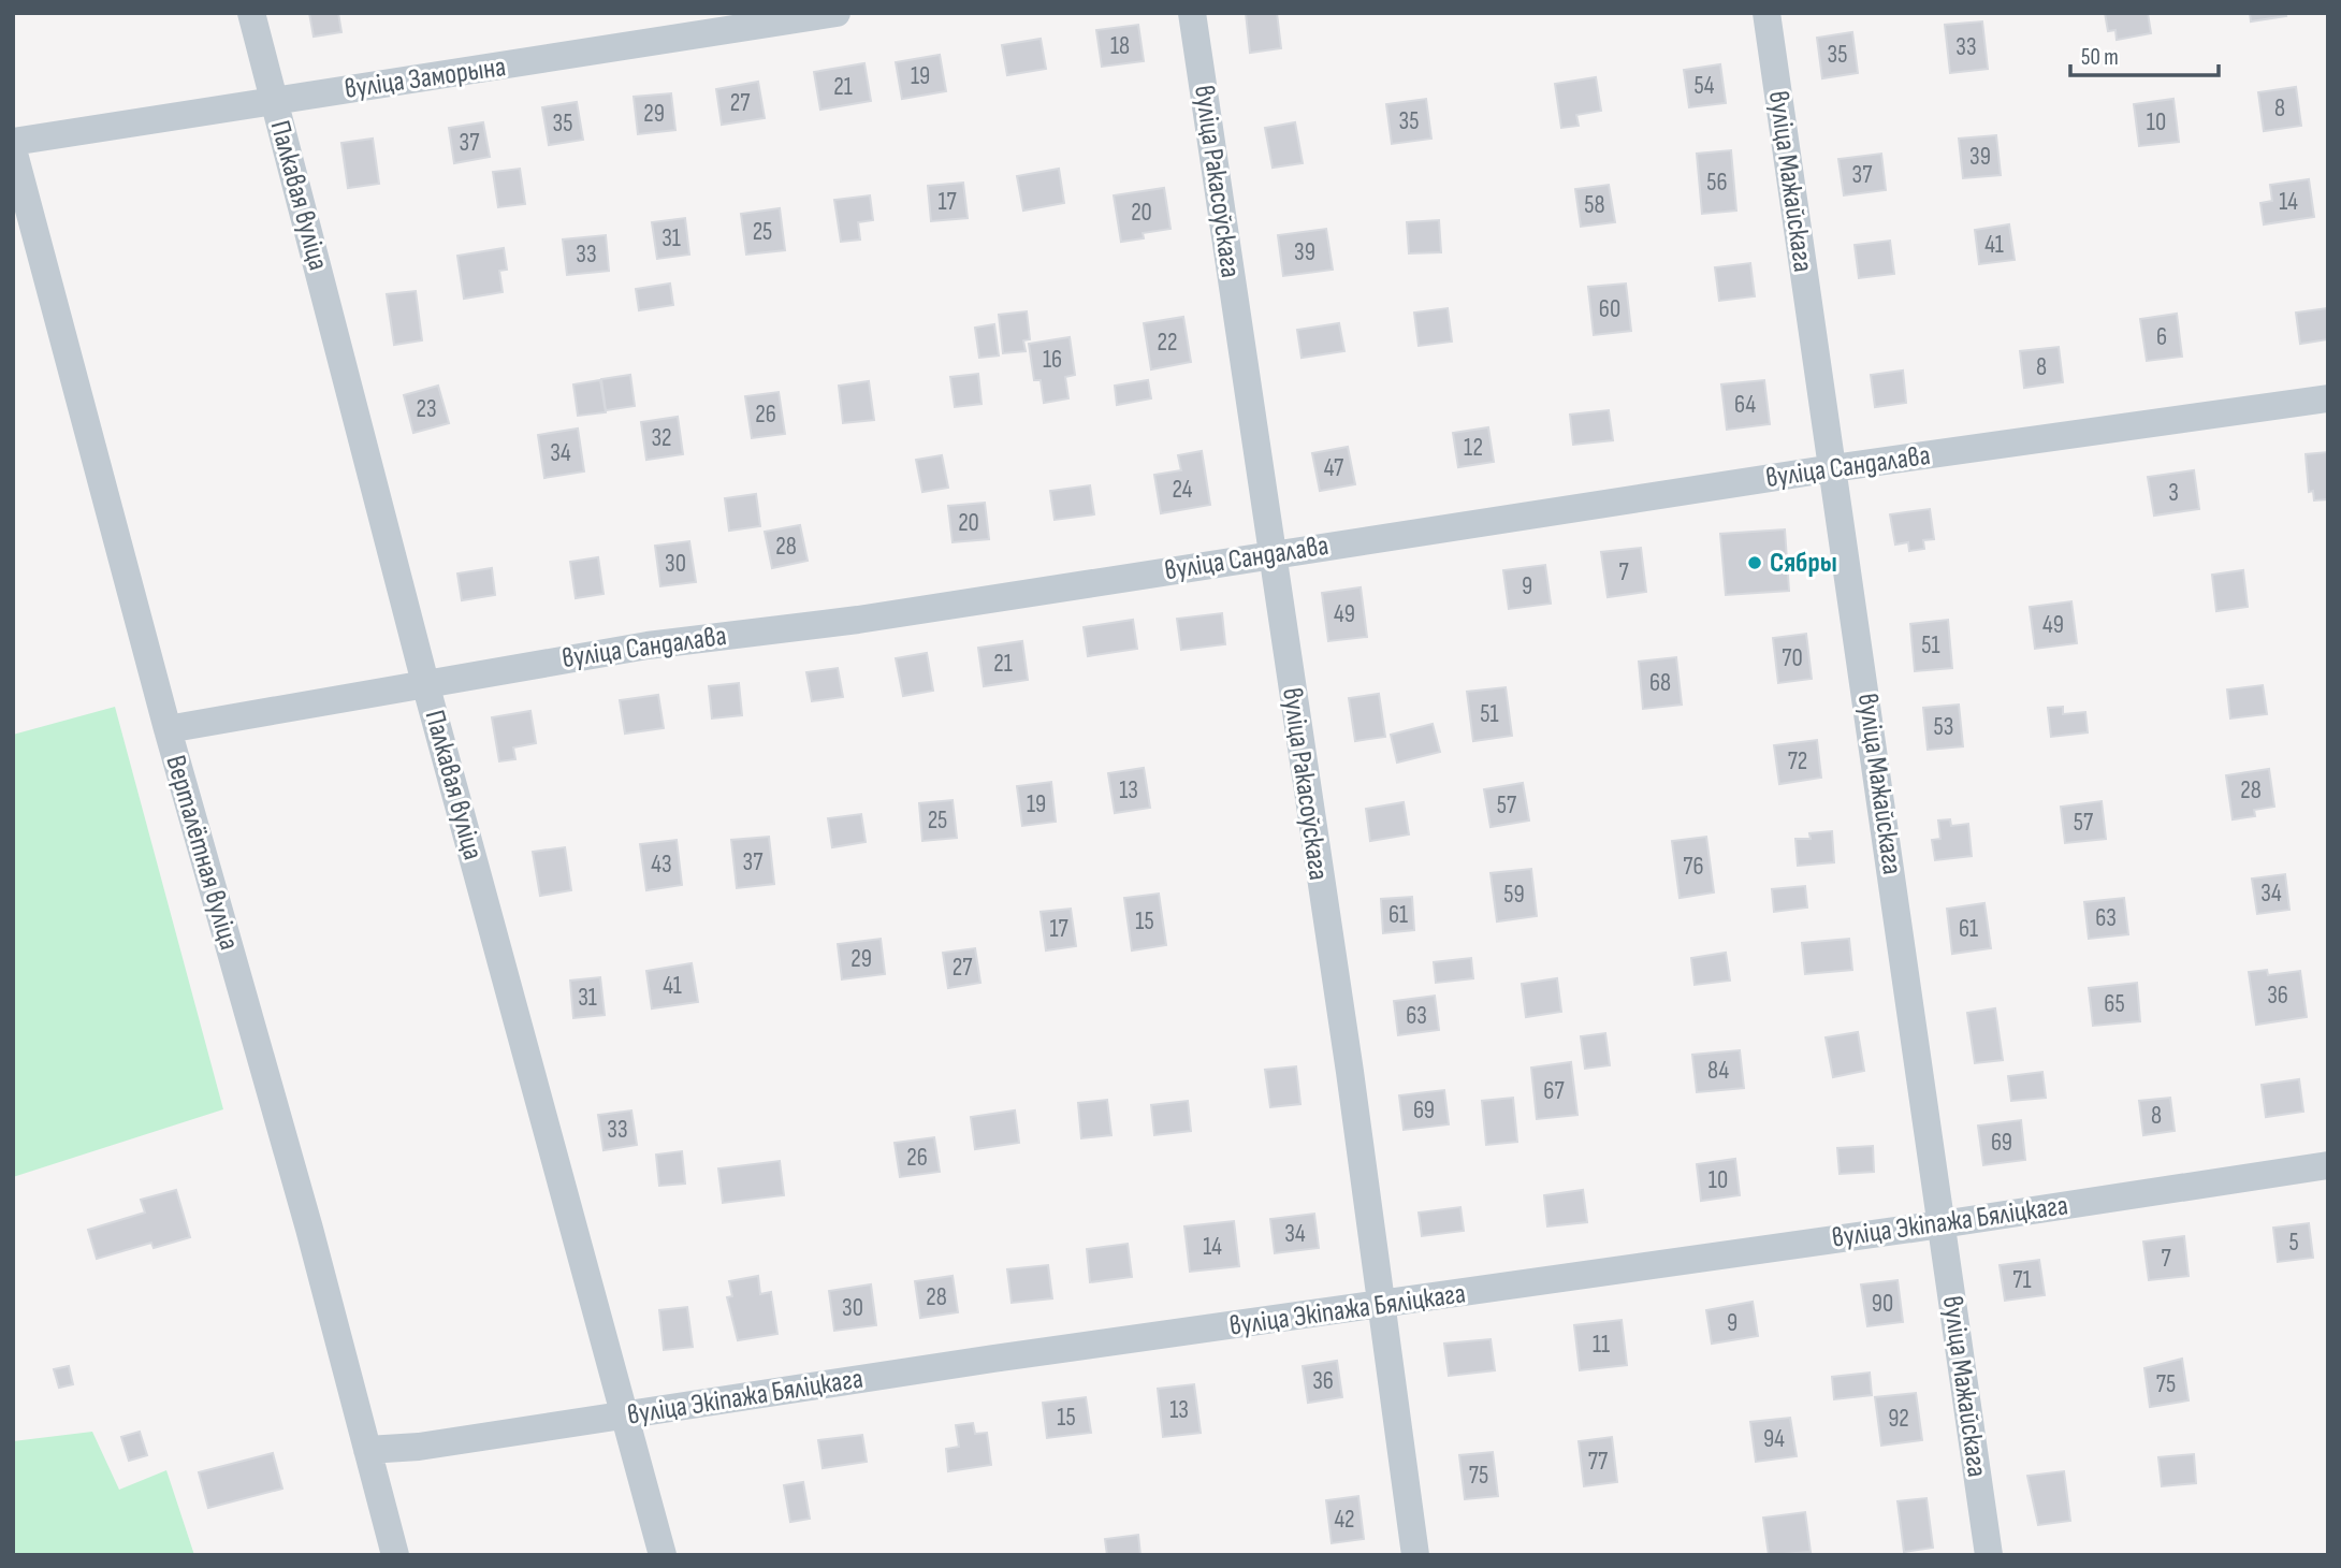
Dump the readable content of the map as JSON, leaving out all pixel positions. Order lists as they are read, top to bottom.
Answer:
{
  "streets": {
    "street": [
      "вуліца Заморына",
      "вуліца Ракасоўскага",
      "вуліца Мажайскага",
      "Палкавая вуліца",
      "вуліца Сандалава",
      "Верталётная вуліца",
      "вуліца Экіпажа Бяліцкага"
    ]
  },
  "crossings": [
    ["вуліца Заморына", "Палкавая вуліца"],
    ["вуліца Ракасоўскага", "вуліца Сандалава"],
    ["вуліца Ракасоўскага", "вуліца Экіпажа Бяліцкага"],
    ["вуліца Мажайскага", "вуліца Сандалава"],
    ["вуліца Мажайскага", "вуліца Экіпажа Бяліцкага"],
    ["Палкавая вуліца", "вуліца Сандалава"],
    ["Палкавая вуліца", "вуліца Экіпажа Бяліцкага"],
    ["вуліца Сандалава", "Верталётная вуліца"],
    ["Верталётная вуліца", "вуліца Экіпажа Бяліцкага"]
  ],
  "places": ["Сябры"],
  "house_numbers": [
    "18",
    "33",
    "35",
    "19",
    "54",
    "21",
    "27",
    "8",
    "29",
    "35",
    "10",
    "35",
    "37",
    "39",
    "37",
    "56",
    "17",
    "14",
    "58",
    "20",
    "25",
    "31",
    "41",
    "39",
    "33",
    "60",
    "6",
    "22",
    "16",
    "8",
    "64",
    "23",
    "26",
    "32",
    "12",
    "34",
    "47",
    "24",
    "3",
    "20",
    "28",
    "30",
    "7",
    "9",
    "49",
    "49",
    "51",
    "70",
    "21",
    "68",
    "51",
    "53",
    "72",
    "13",
    "28",
    "19",
    "57",
    "25",
    "57",
    "37",
    "43",
    "76",
    "34",
    "59",
    "61",
    "63",
    "15",
    "17",
    "61",
    "29",
    "27",
    "41",
    "36",
    "31",
    "65",
    "63",
    "84",
    "67",
    "69",
    "8",
    "33",
    "69",
    "26",
    "10",
    "34",
    "5",
    "14",
    "7",
    "71",
    "28",
    "90",
    "30",
    "9",
    "11",
    "36",
    "75",
    "13",
    "15",
    "92",
    "94",
    "77",
    "75",
    "42"
  ],
  "scale_bar": "50 m"
}
